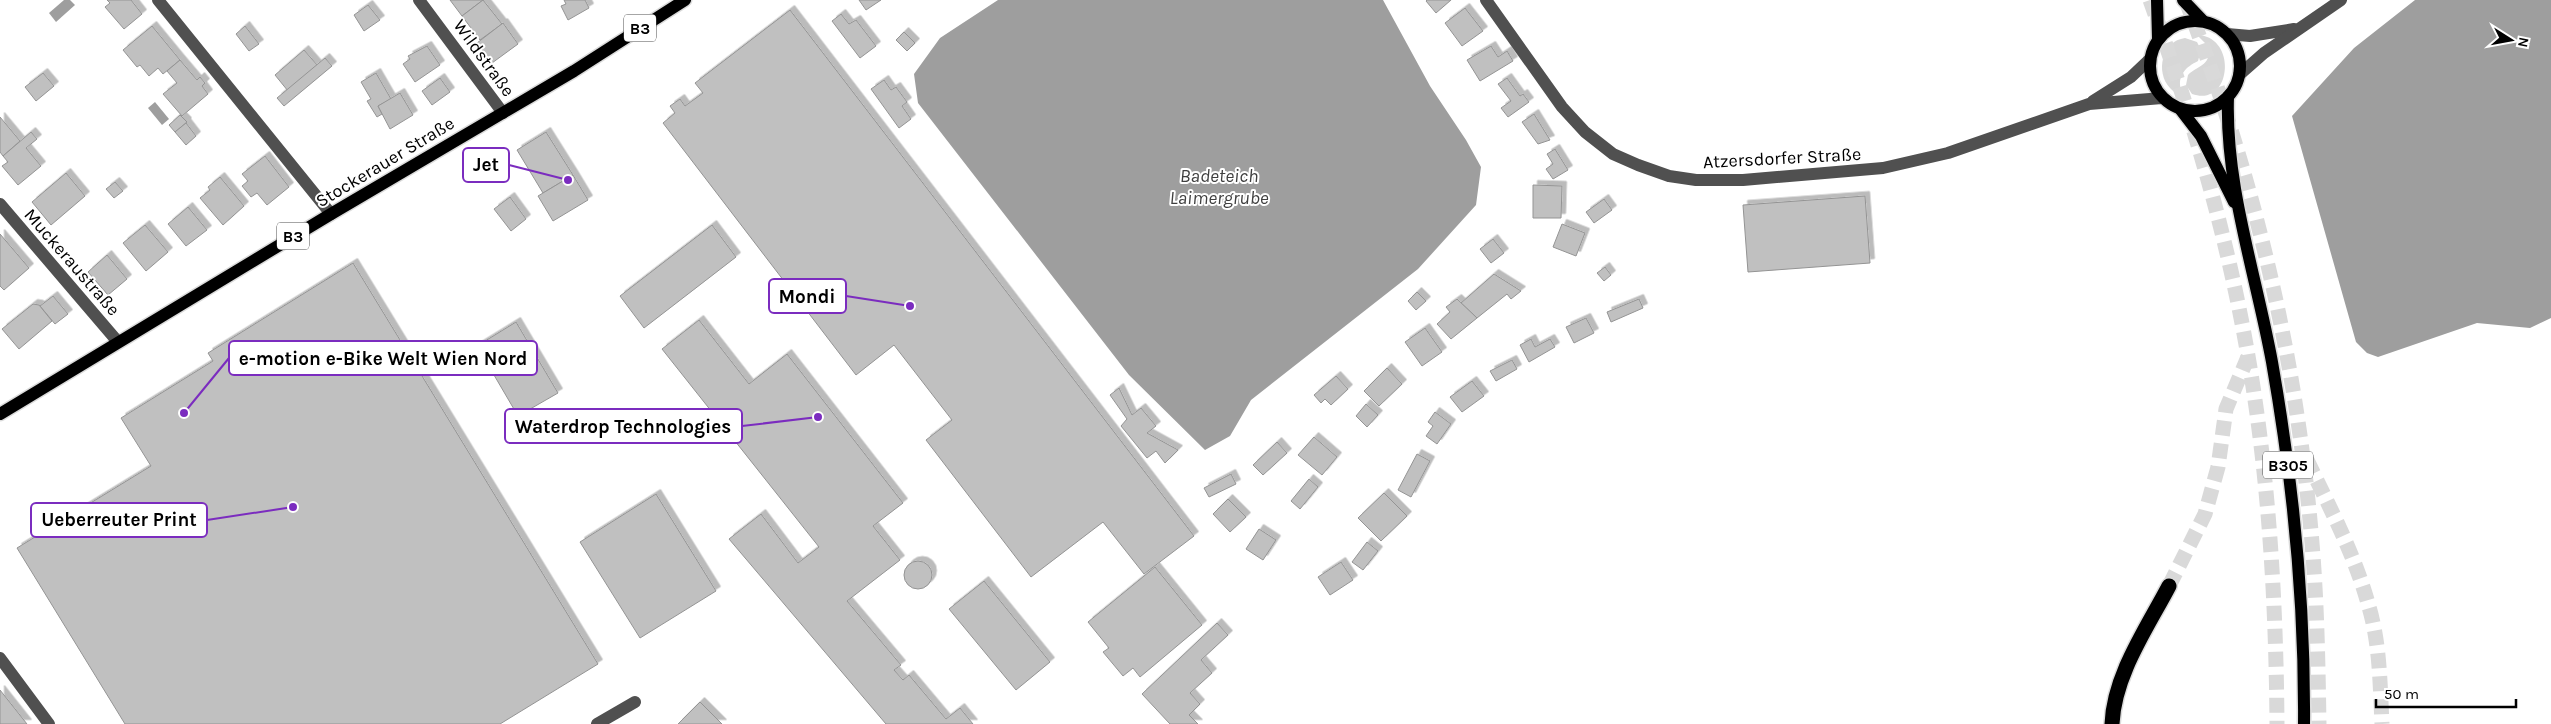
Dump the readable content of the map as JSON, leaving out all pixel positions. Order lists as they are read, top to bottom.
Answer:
{
  "streets": {
    "main road": ["B3", "Stockerauer Straße", "B305"],
    "street": ["Wildstraße", "Atzersdorfer Straße", "Muckeraustraße"]
  },
  "crossings": [
    ["Wildstraße", "Stockerauer Straße"],
    ["Atzersdorfer Straße", "B305"],
    ["Stockerauer Straße", "Muckeraustraße"]
  ],
  "water": ["Badeteich Laimergrube"],
  "places": [
    "Jet",
    "Mondi",
    "e-motion e-Bike Welt Wien Nord",
    "Waterdrop Technologies",
    "Ueberreuter Print"
  ],
  "scale_bar": "50 m",
  "north": "right"
}
